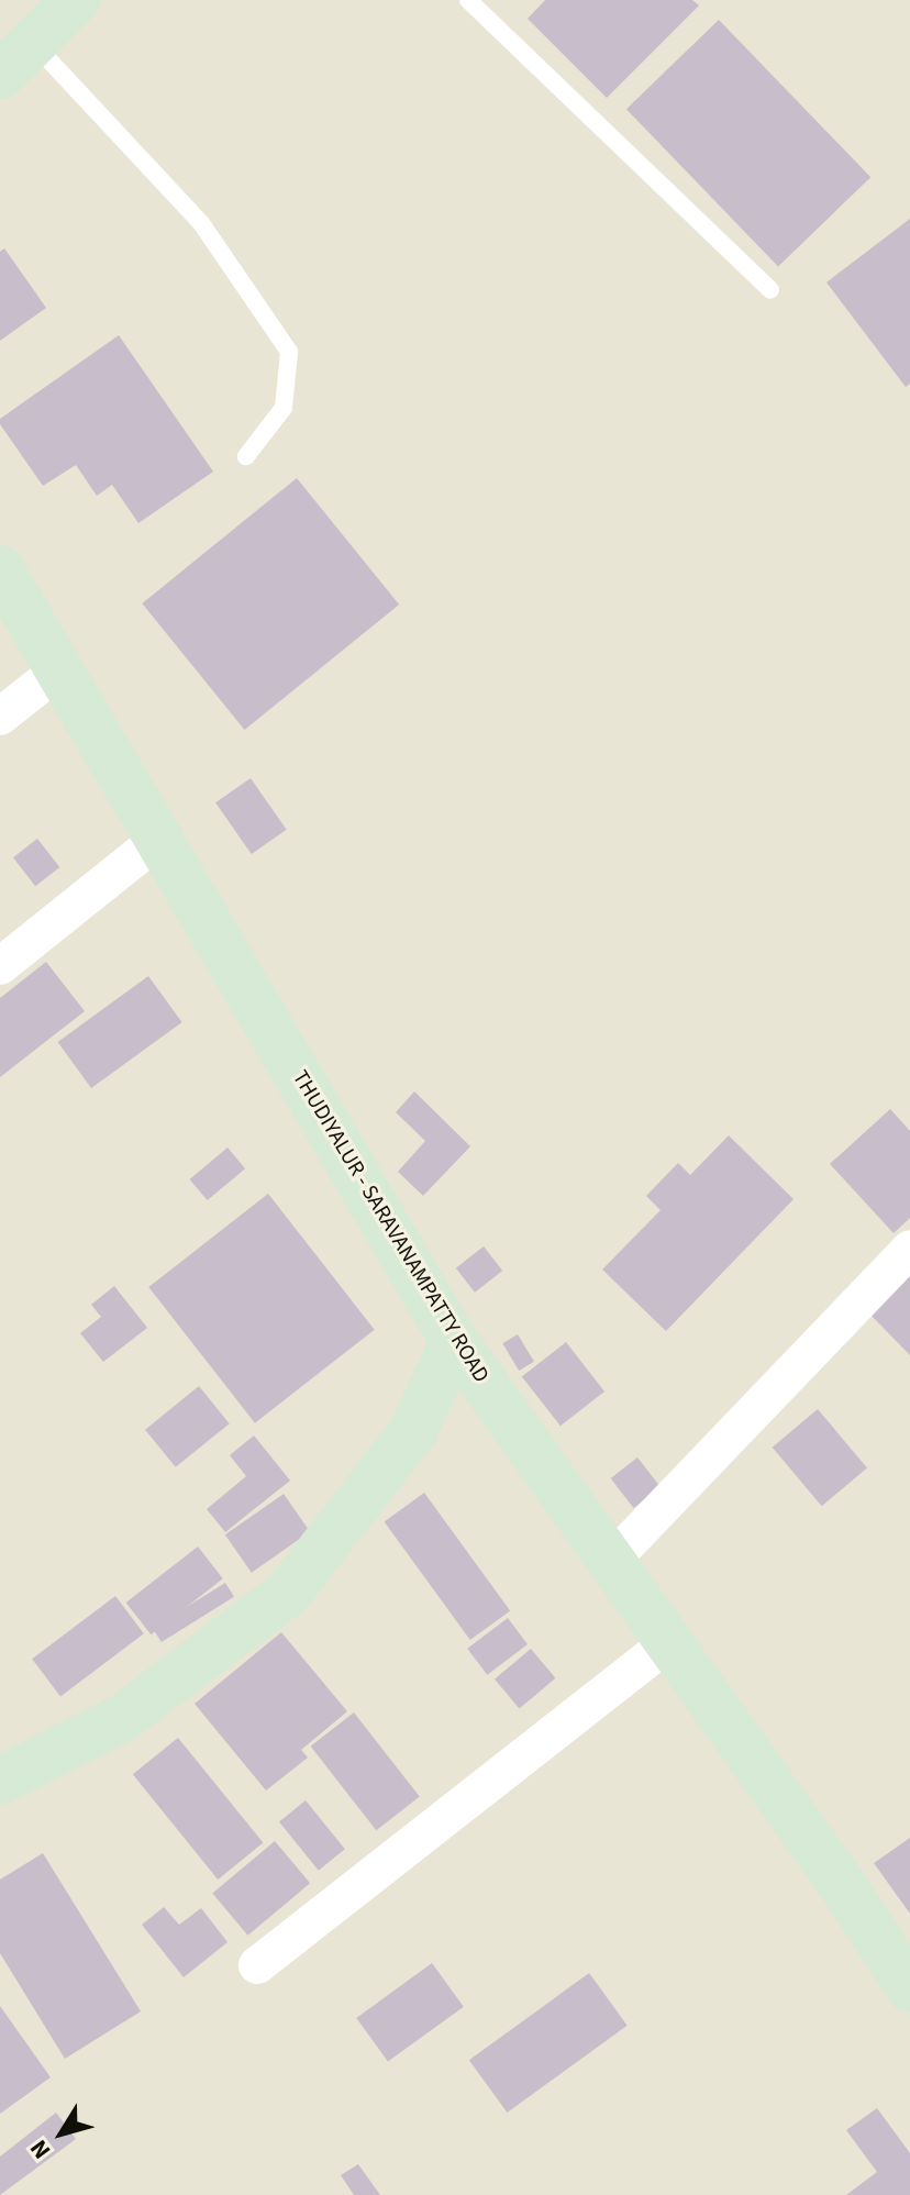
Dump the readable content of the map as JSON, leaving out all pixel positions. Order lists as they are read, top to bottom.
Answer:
{
  "streets": {
    "main road": ["THUDIYALUR - SARAVANAMPATTY ROAD"]
  },
  "north": "bottom left"
}
